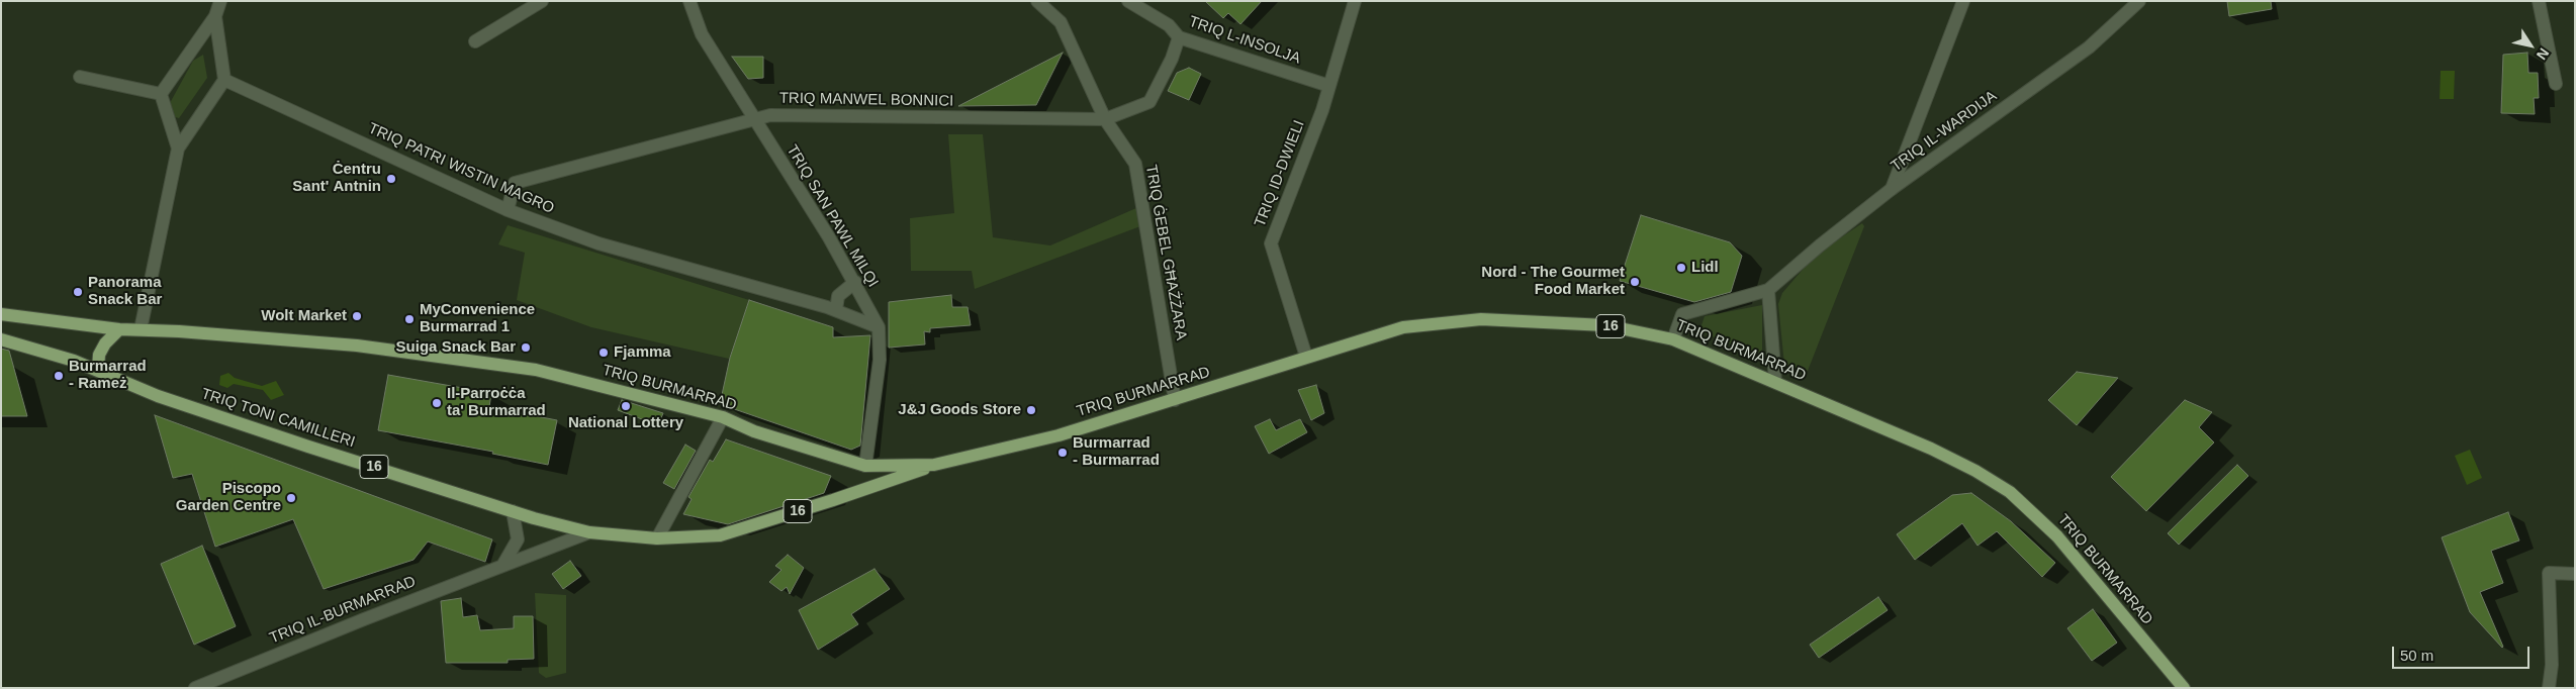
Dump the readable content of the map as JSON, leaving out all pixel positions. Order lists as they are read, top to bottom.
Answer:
{
  "streets": {
    "main road": ["16", "TRIQ BURMARRAD", "TRIQ TONI CAMILLERI"],
    "street": [
      "TRIQ L-INSOLJA",
      "TRIQ MANWEL BONNICI",
      "TRIQ IL-WARDIJA",
      "TRIQ PATRI WISTIN MAGRO",
      "TRIQ ID-DWIELI",
      "TRIQ SAN PAWL MILQI",
      "TRIQ ĠEBEL GĦAŻŻARA",
      "TRIQ IL-BURMARRAD"
    ]
  },
  "crossings": [
    ["TRIQ L-INSOLJA", "TRIQ MANWEL BONNICI"],
    ["TRIQ L-INSOLJA", "TRIQ ID-DWIELI"],
    ["TRIQ MANWEL BONNICI", "TRIQ PATRI WISTIN MAGRO"],
    ["TRIQ MANWEL BONNICI", "TRIQ SAN PAWL MILQI"],
    ["TRIQ MANWEL BONNICI", "TRIQ ĠEBEL GĦAŻŻARA"],
    ["TRIQ IL-WARDIJA", "TRIQ BURMARRAD"],
    ["TRIQ PATRI WISTIN MAGRO", "TRIQ SAN PAWL MILQI"],
    ["TRIQ ID-DWIELI", "TRIQ BURMARRAD"],
    ["TRIQ SAN PAWL MILQI", "TRIQ BURMARRAD"],
    ["TRIQ ĠEBEL GĦAŻŻARA", "TRIQ BURMARRAD"],
    ["16", "TRIQ BURMARRAD"],
    ["16", "TRIQ TONI CAMILLERI"],
    ["TRIQ TONI CAMILLERI", "TRIQ IL-BURMARRAD"]
  ],
  "places": [
    "Ċentru Sant' Antnin",
    "Lidl",
    "Nord - The Gourmet Food Market",
    "Panorama Snack Bar",
    "Wolt Market",
    "MyConvenience Burmarrad 1",
    "Suiga Snack Bar",
    "Fjamma",
    "Burmarrad - Rameż",
    "Il-Parroċċa ta' Burmarrad",
    "National Lottery",
    "J&J Goods Store",
    "Burmarrad - Burmarrad",
    "Piscopo Garden Centre"
  ],
  "scale_bar": "50 m",
  "north": "bottom right"
}
